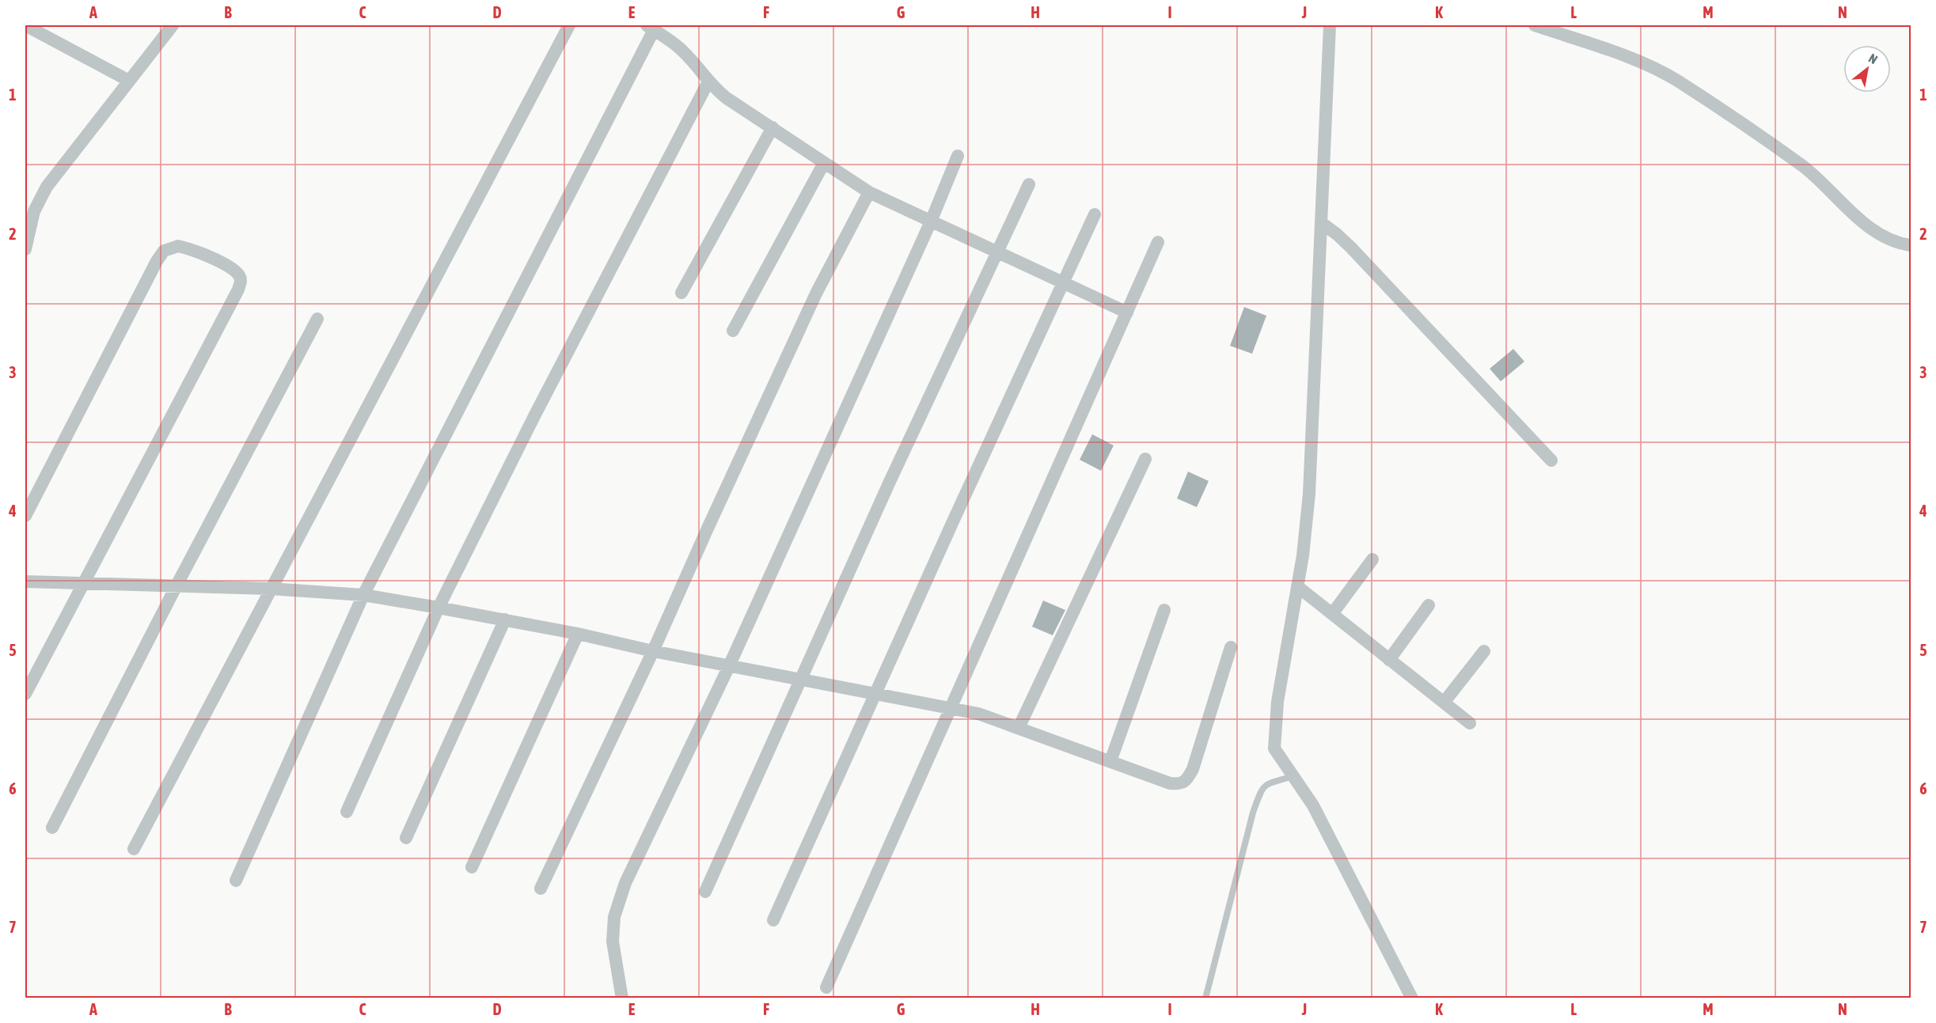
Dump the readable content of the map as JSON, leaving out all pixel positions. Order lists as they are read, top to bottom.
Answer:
{
  "north": "top right",
  "grid": {
    "columns": [
      "A",
      "B",
      "C",
      "D",
      "E",
      "F",
      "G",
      "H",
      "I",
      "J",
      "K",
      "L",
      "M",
      "N"
    ],
    "rows": [
      "1",
      "2",
      "3",
      "4",
      "5",
      "6",
      "7"
    ]
  }
}
